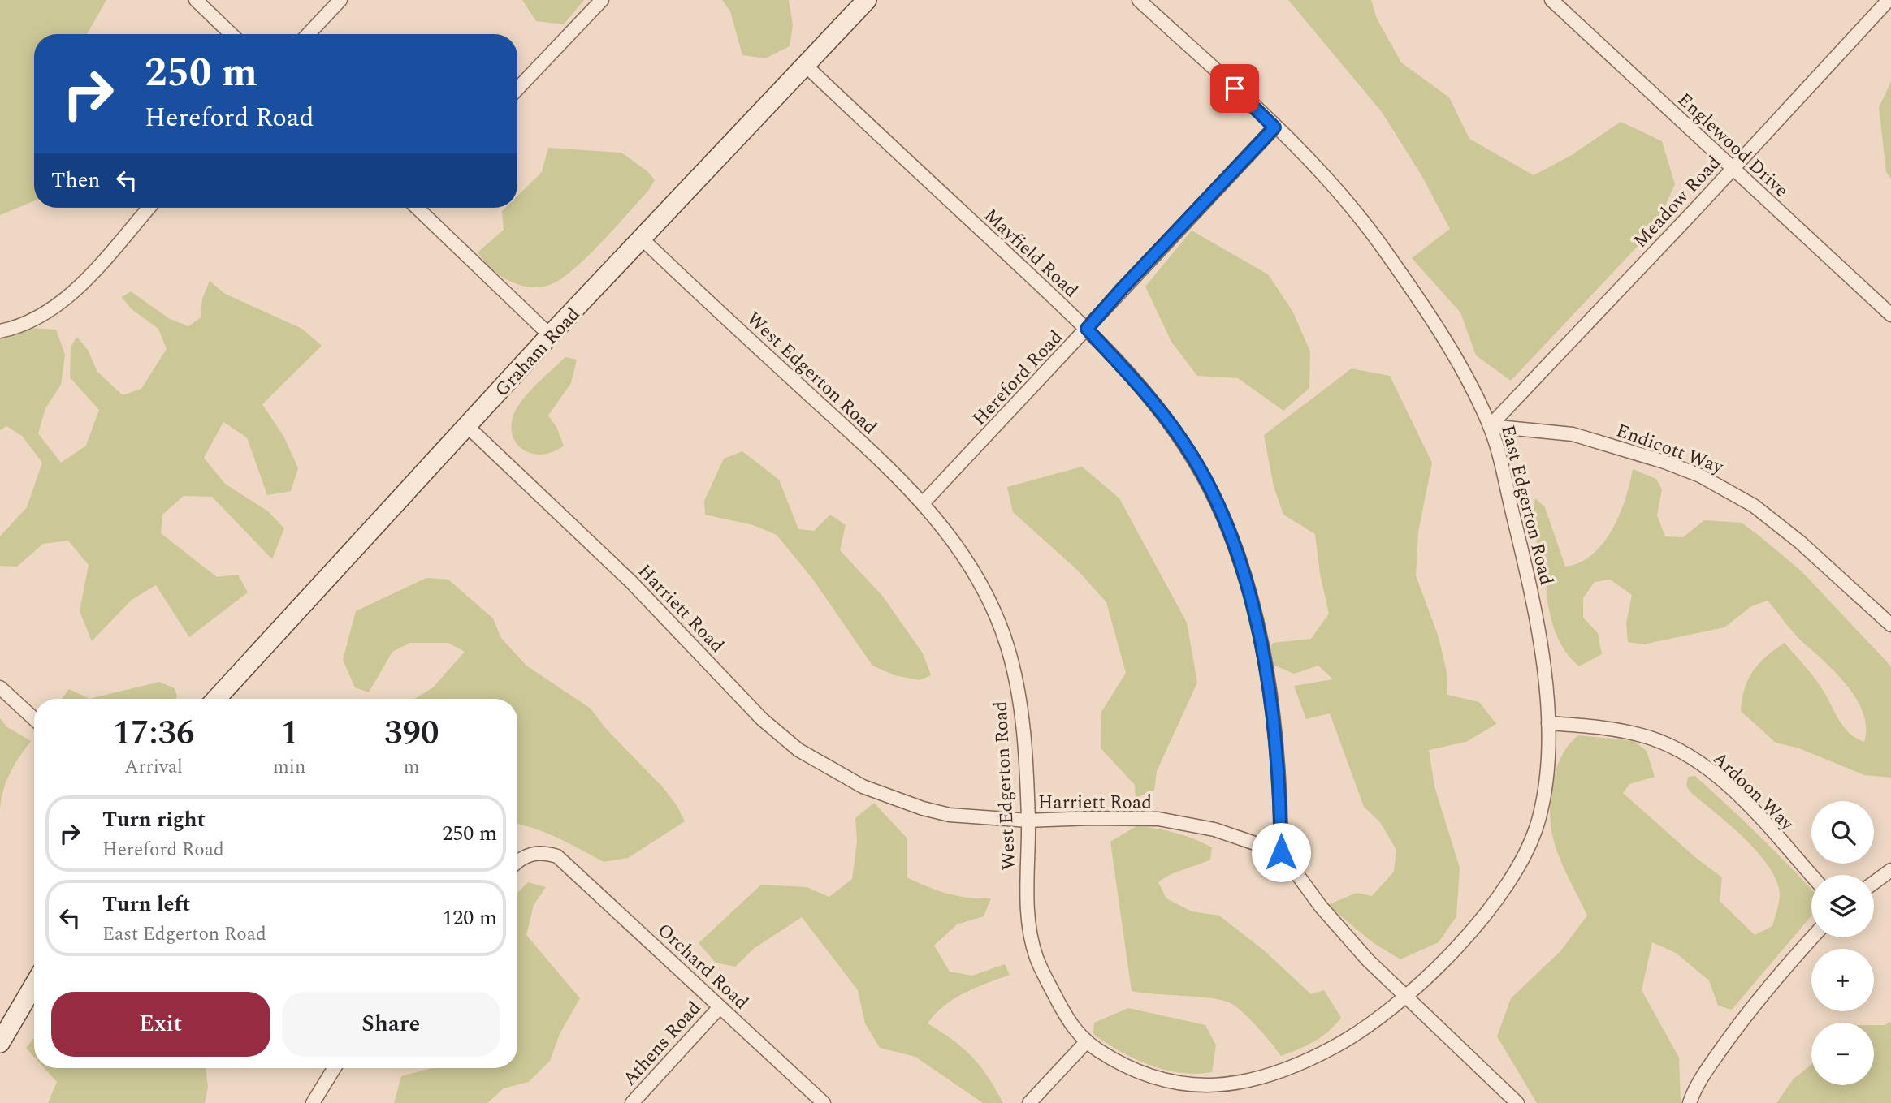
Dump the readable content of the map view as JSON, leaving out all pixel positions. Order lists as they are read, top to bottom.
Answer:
{
  "streets": {
    "main road": ["Graham Road"],
    "street": [
      "Englewood Drive",
      "Meadow Road",
      "Mayfield Road",
      "West Edgerton Road",
      "Hereford Road",
      "Endicott Way",
      "East Edgerton Road",
      "Harriett Road",
      "Ardoon Way",
      "Orchard Road",
      "Athens Road"
    ]
  },
  "crossings": [
    ["Englewood Drive", "Meadow Road"],
    ["Meadow Road", "Endicott Way"],
    ["Meadow Road", "East Edgerton Road"],
    ["Mayfield Road", "Graham Road"],
    ["Mayfield Road", "Hereford Road"],
    ["Mayfield Road", "Harriett Road"],
    ["Graham Road", "West Edgerton Road"],
    ["Graham Road", "Harriett Road"],
    ["West Edgerton Road", "Hereford Road"],
    ["West Edgerton Road", "East Edgerton Road"],
    ["West Edgerton Road", "Harriett Road"],
    ["Hereford Road", "East Edgerton Road"],
    ["Endicott Way", "East Edgerton Road"],
    ["East Edgerton Road", "Ardoon Way"],
    ["Orchard Road", "Athens Road"]
  ],
  "page": {
    "turn": ["250 m", "Hereford Road"],
    "then": "Then",
    "eta": [
      "17:36",
      "Arrival",
      "1",
      "min",
      "390",
      "m"
    ],
    "list": [
      {
        "name": "Turn right",
        "note": "Hereford Road",
        "value": "250 m"
      },
      {
        "name": "Turn left",
        "note": "East Edgerton Road",
        "value": "120 m"
      }
    ],
    "map_buttons": ["+", "−"],
    "buttons": ["Exit", "Share"]
  }
}
